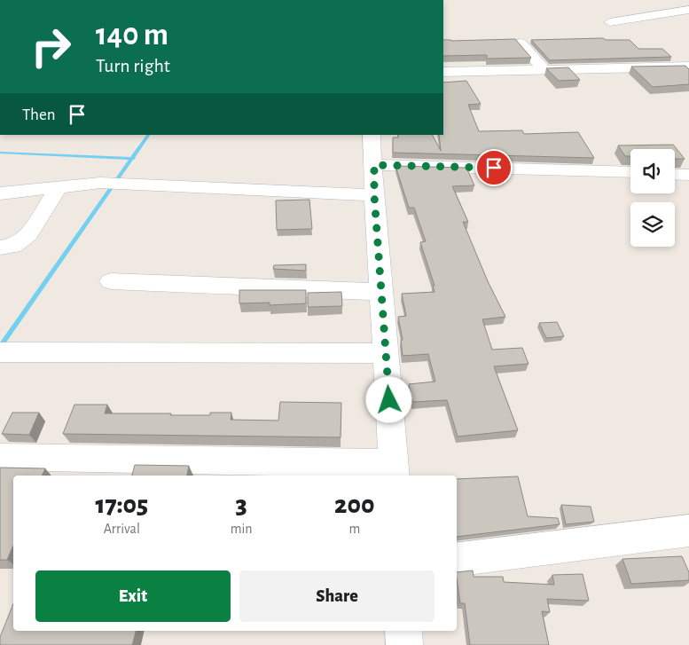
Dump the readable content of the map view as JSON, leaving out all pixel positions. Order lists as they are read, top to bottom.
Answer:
{
  "page": {
    "turn": ["140 m", "Turn right"],
    "then": "Then",
    "eta": [
      "17:05",
      "Arrival",
      "3",
      "min",
      "200",
      "m"
    ],
    "buttons": ["Exit", "Share"]
  }
}
